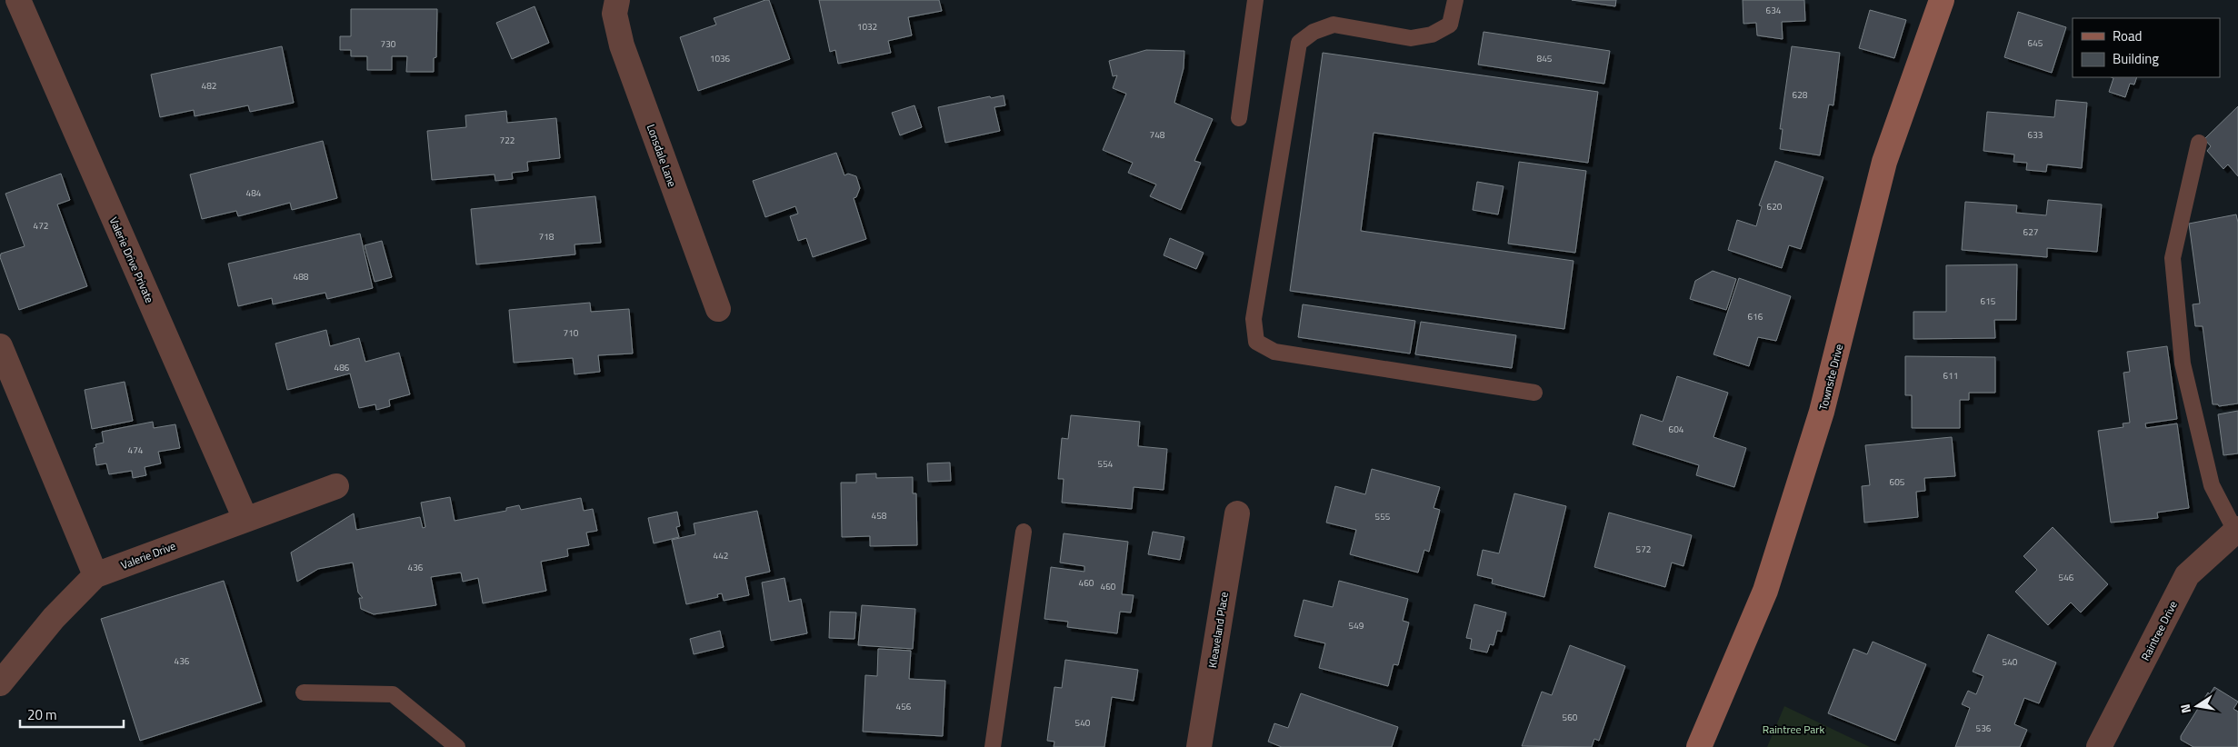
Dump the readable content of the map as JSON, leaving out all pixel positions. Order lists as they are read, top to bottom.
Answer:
{
  "streets": {
    "main road": ["Townsite Drive"],
    "street": [
      "Lonsdale Lane",
      "Valerie Drive Private",
      "Valerie Drive",
      "Kleaveland Place",
      "Raintree Drive"
    ]
  },
  "crossings": [
    ["Valerie Drive Private", "Valerie Drive"]
  ],
  "parks": ["Raintree Park"],
  "house_numbers": [
    "634",
    "1032",
    "645",
    "730",
    "1036",
    "845",
    "482",
    "628",
    "748",
    "633",
    "722",
    "484",
    "620",
    "472",
    "627",
    "718",
    "488",
    "615",
    "616",
    "710",
    "486",
    "611",
    "604",
    "474",
    "554",
    "605",
    "458",
    "555",
    "572",
    "442",
    "436",
    "546",
    "460",
    "460",
    "549",
    "436",
    "540",
    "456",
    "560",
    "540",
    "536"
  ],
  "legend": ["Road", "Building"],
  "scale_bar": "20 m",
  "north": "left"
}
